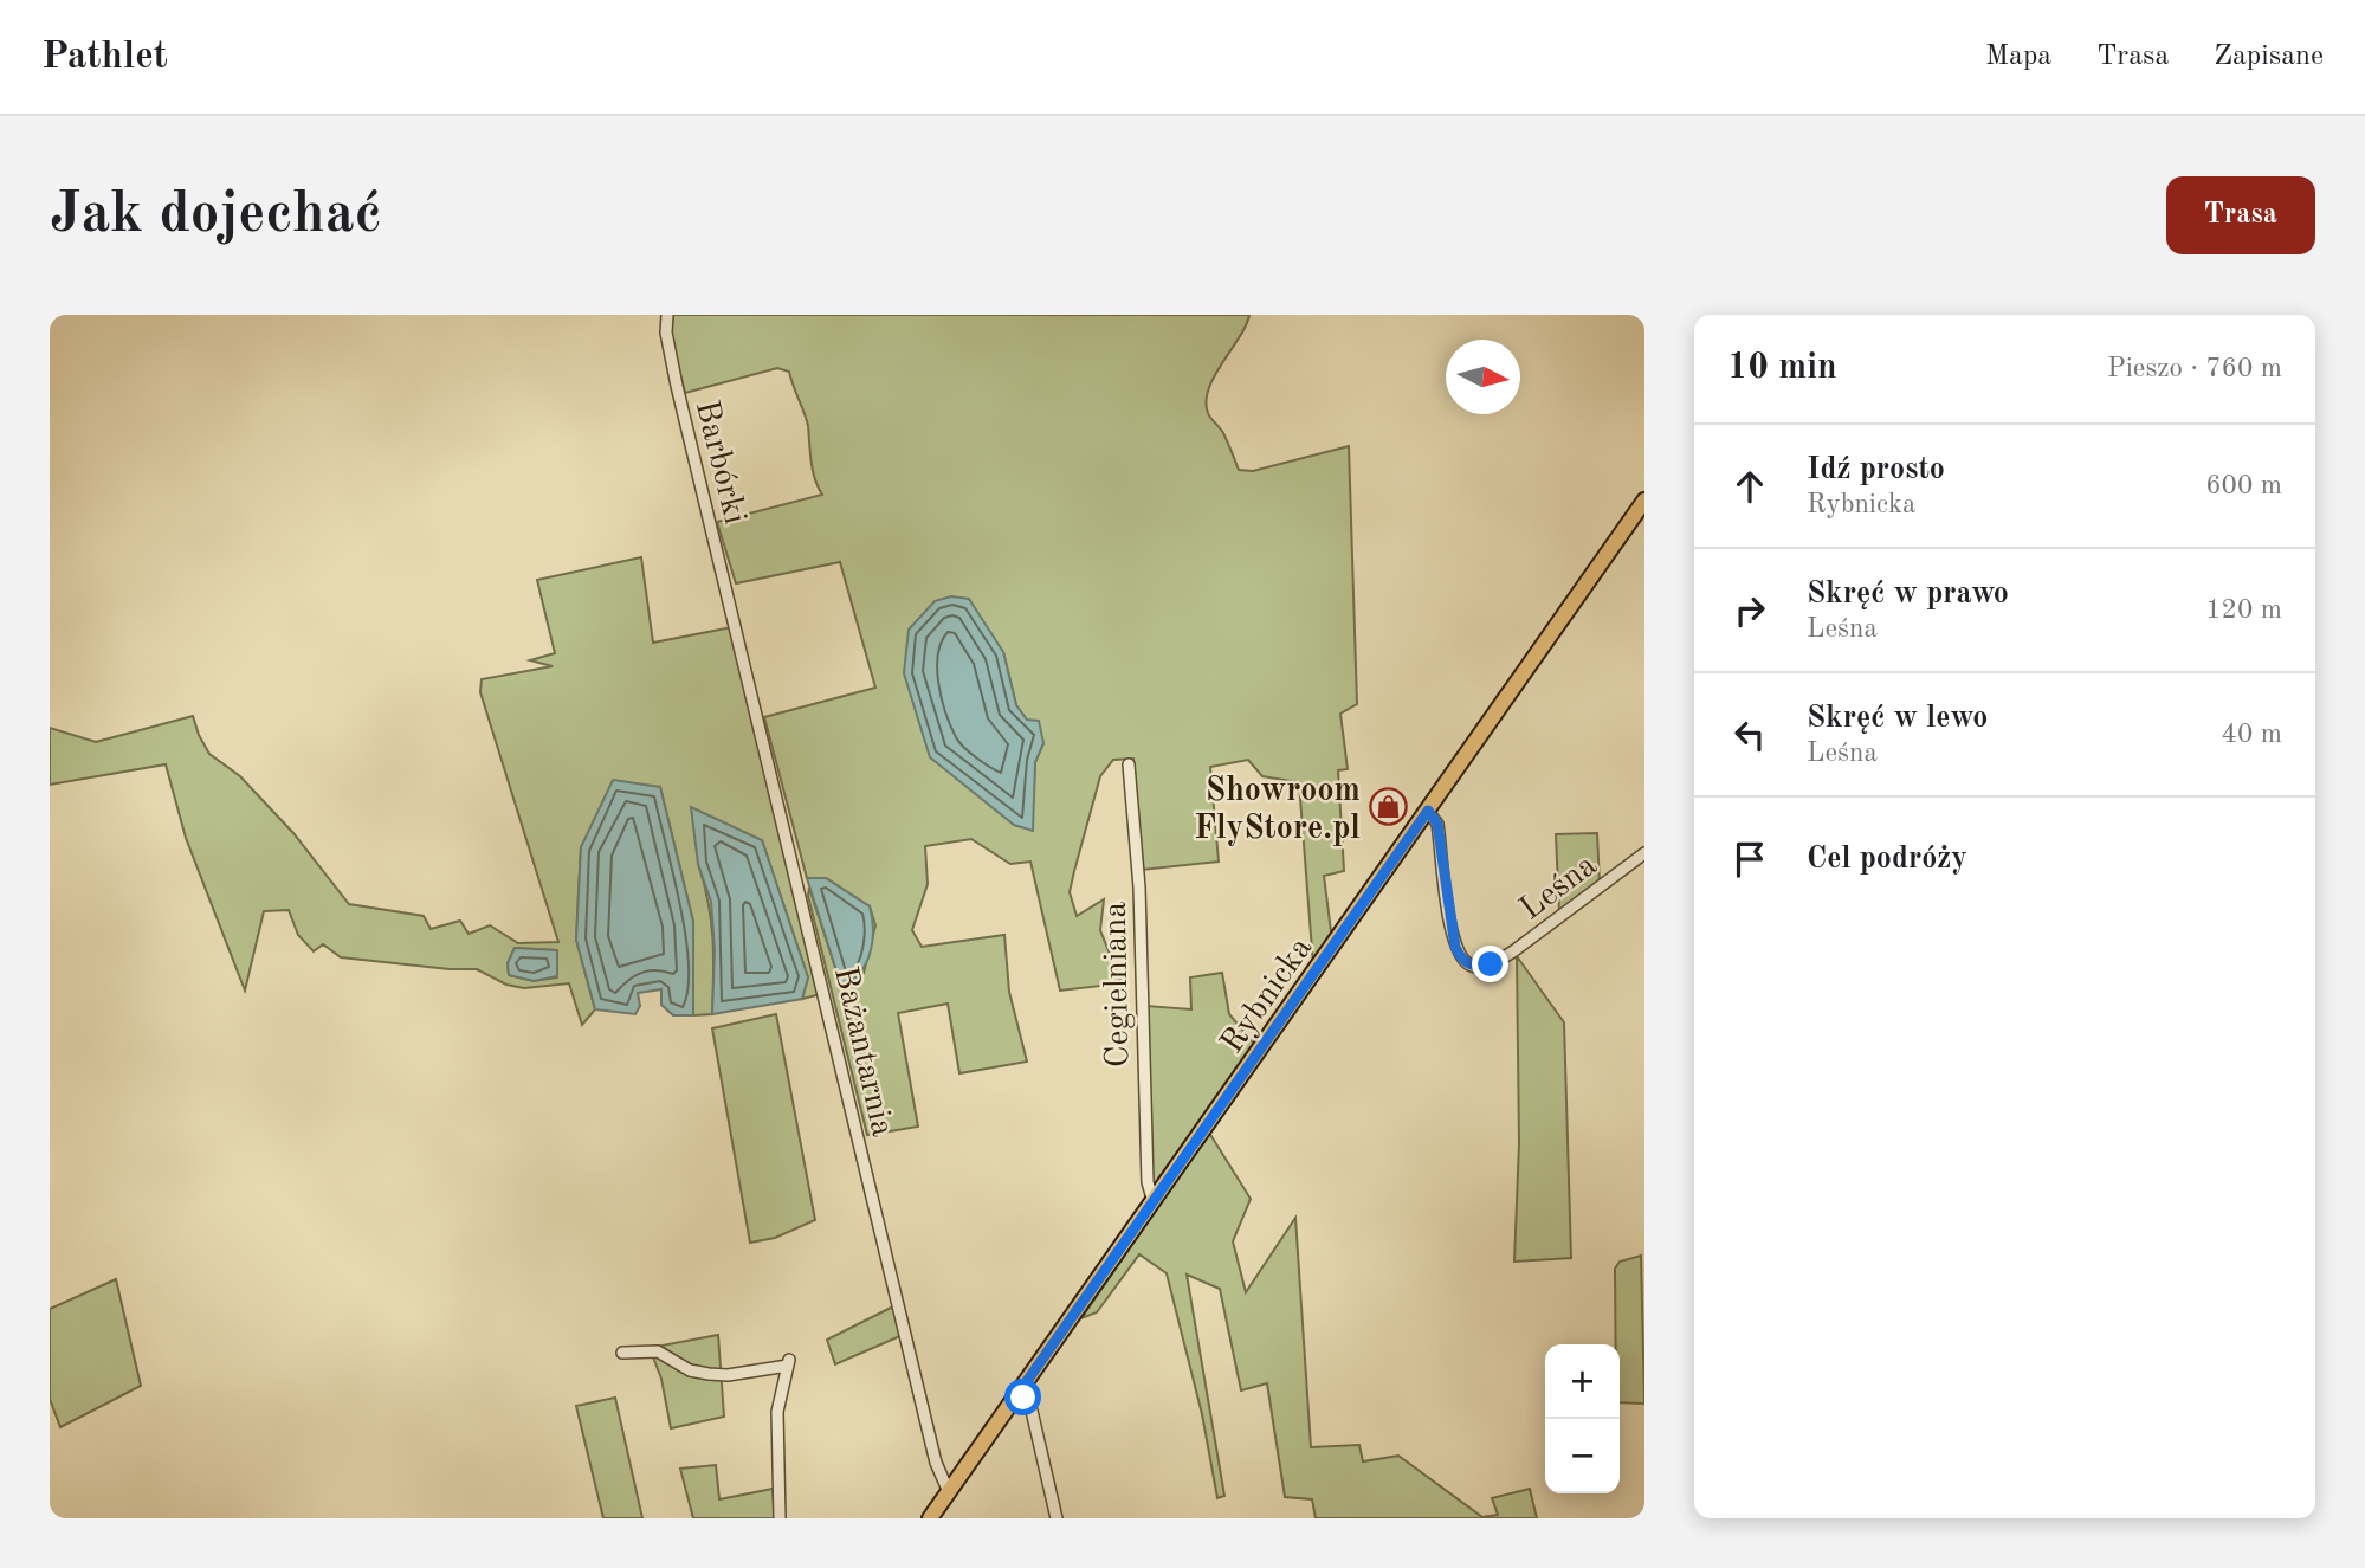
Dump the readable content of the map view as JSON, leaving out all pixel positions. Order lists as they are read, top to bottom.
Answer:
{
  "streets": {
    "main road": ["Rybnicka"],
    "street": [
      "Barbórki",
      "Leśna",
      "Cegielniana",
      "Bażantarnia"
    ]
  },
  "crossings": [
    ["Barbórki", "Bażantarnia"],
    ["Leśna", "Rybnicka"],
    ["Cegielniana", "Rybnicka"],
    ["Rybnicka", "Bażantarnia"]
  ],
  "places": {
    "shop": ["Showroom FlyStore.pl"]
  },
  "north": "right",
  "page": {
    "header": "Pathlet",
    "nav": ["Mapa", "Trasa", "Zapisane"],
    "buttons": "Trasa",
    "title": "Jak dojechać",
    "heading": ["10 min", "Pieszo · 760 m"],
    "list": [
      ["Idź prosto", "Rybnicka", "600 m"],
      ["Skręć w prawo", "Leśna", "120 m"],
      ["Skręć w lewo", "Leśna", "40 m"],
      "Cel podróży"
    ],
    "map_buttons": ["+", "−"]
  }
}
